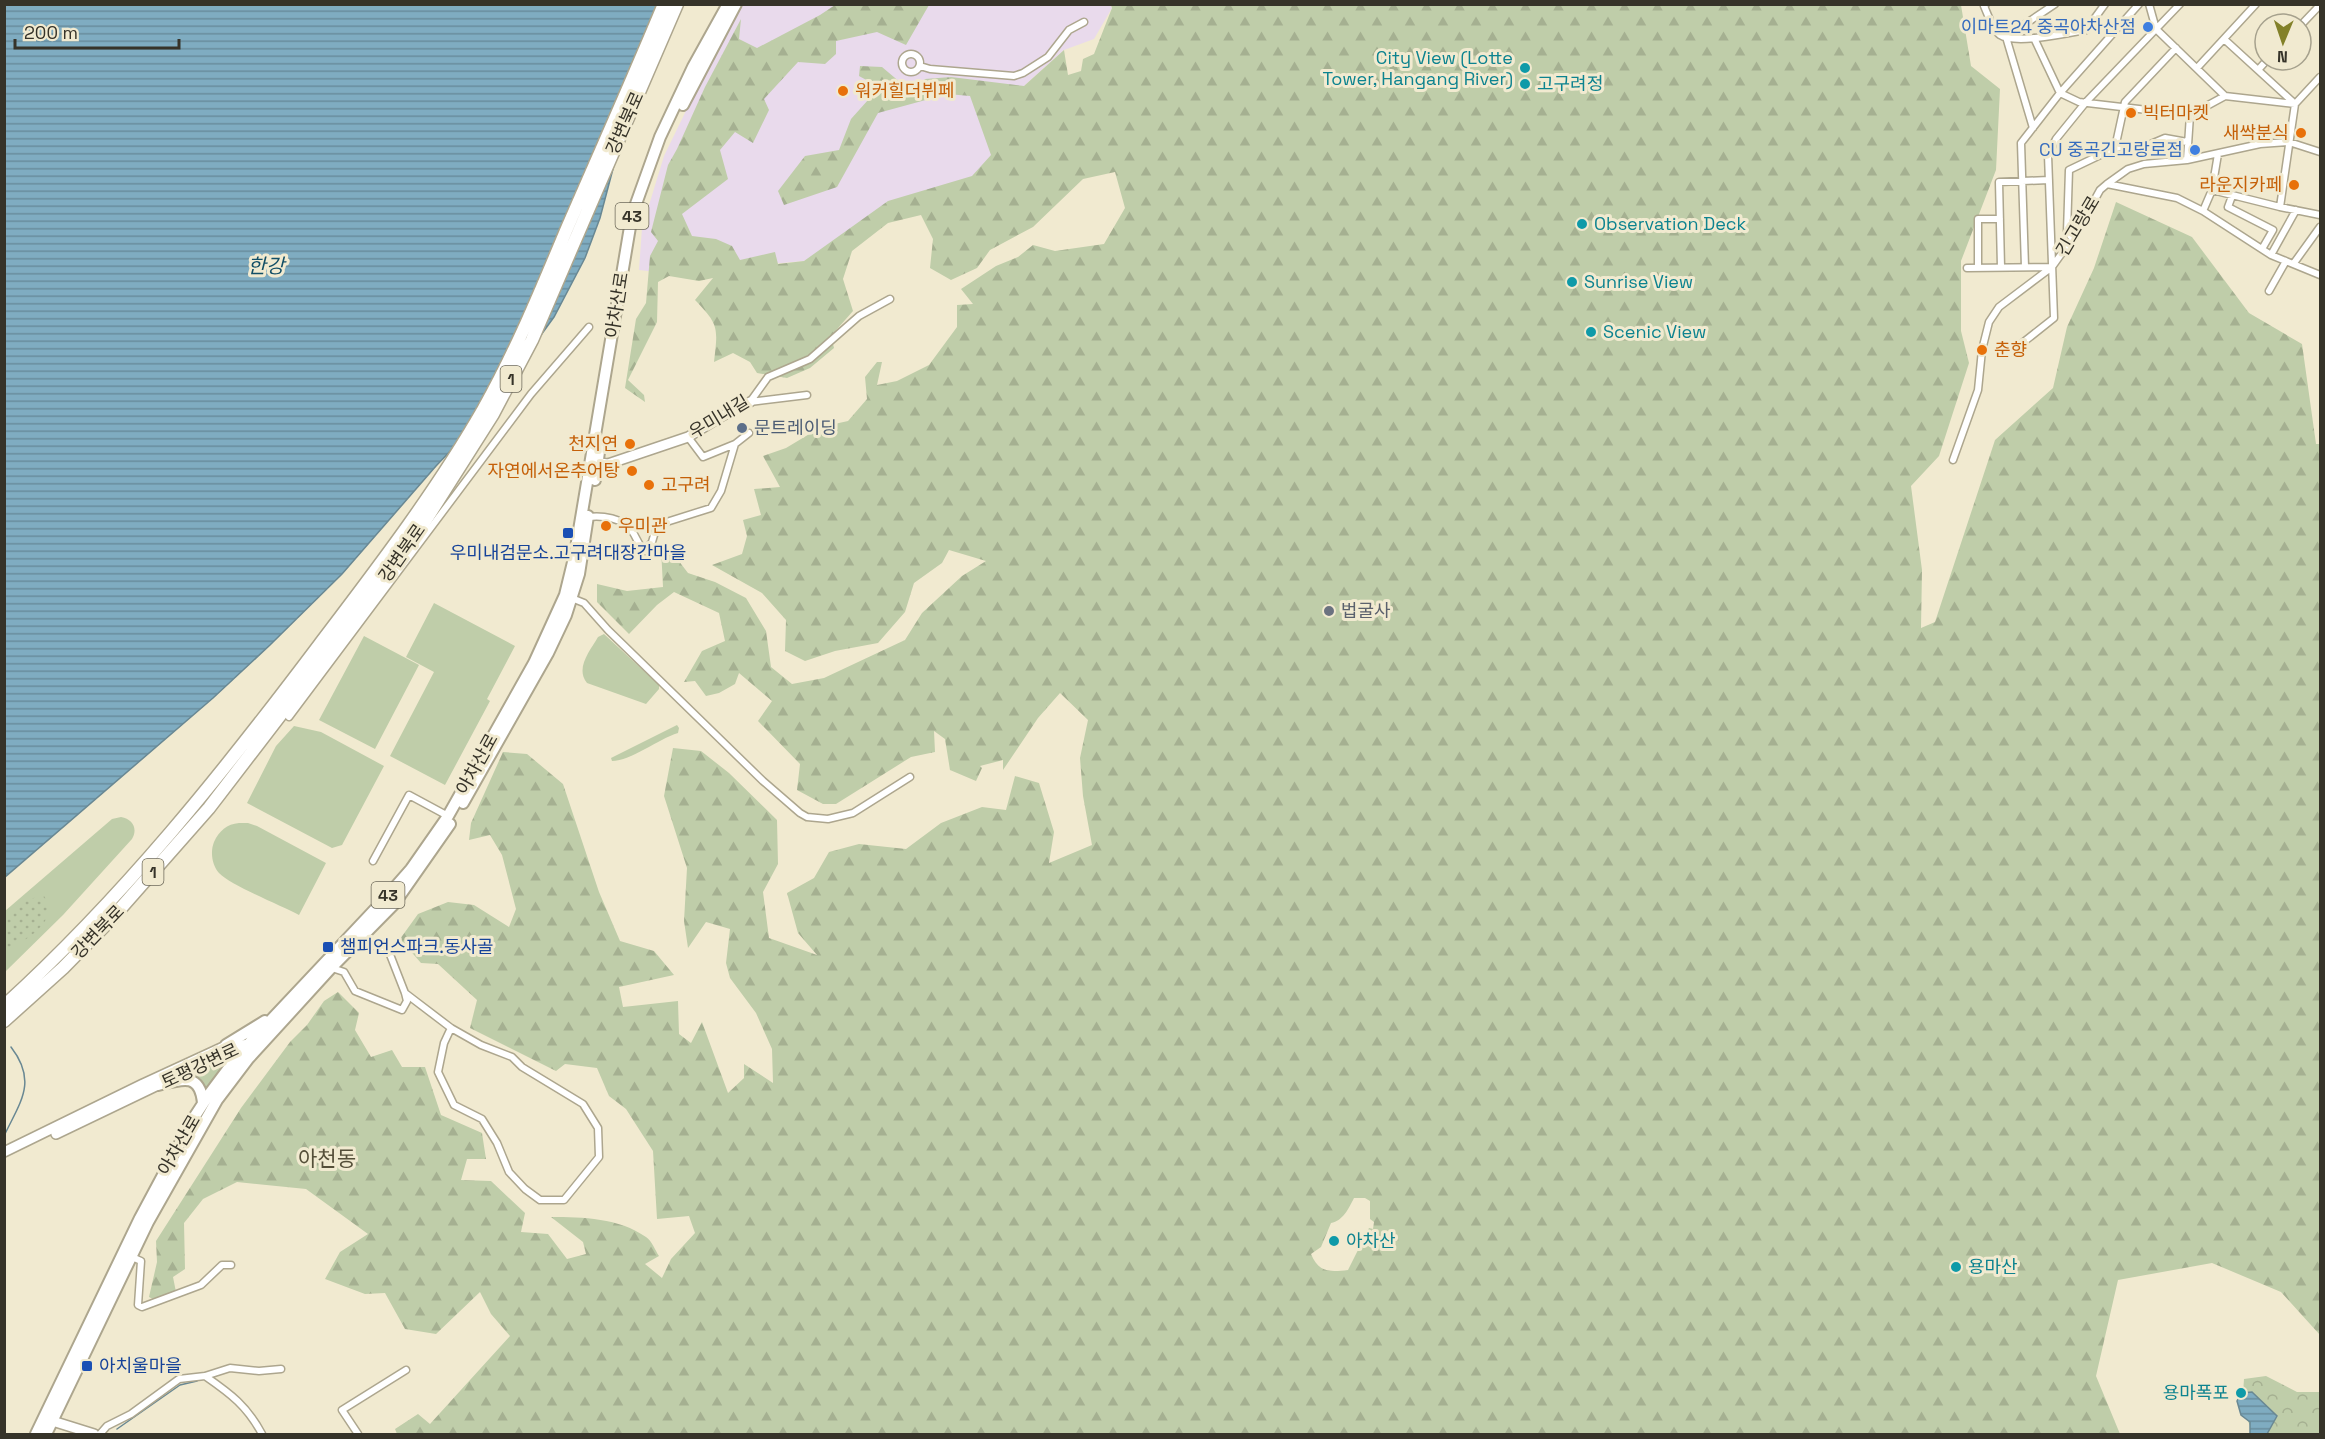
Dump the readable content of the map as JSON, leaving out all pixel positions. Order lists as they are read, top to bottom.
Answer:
{
  "streets": {
    "highway": ["강변북로", "1"],
    "main road": ["43", "아차산로"],
    "street": ["긴고랑로", "우미내길", "토평강변로"]
  },
  "crossings": [
    ["아차산로", "우미내길"],
    ["아차산로", "토평강변로"]
  ],
  "districts": ["아천동"],
  "water": ["한강"],
  "places": {
    "other": [
      "이마트24 중곡아차산점",
      "City View (Lotte Tower, Hangang River)",
      "고구려정",
      "워커힐더뷔페",
      "빅터마켓",
      "새싹분식",
      "CU 중곡긴고랑로점",
      "라운지카페",
      "Observation Deck",
      "Sunrise View",
      "Scenic View",
      "춘향",
      "문트레이딩",
      "천지연",
      "자연에서온추어탕",
      "고구려",
      "우미관",
      "법굴사",
      "아차산",
      "용마산",
      "용마폭포"
    ],
    "transit": ["우미내검문소.고구려대장간마을", "챔피언스파크.동사골", "아치울마을"]
  },
  "scale_bar": "200 m",
  "north": "bottom"
}
